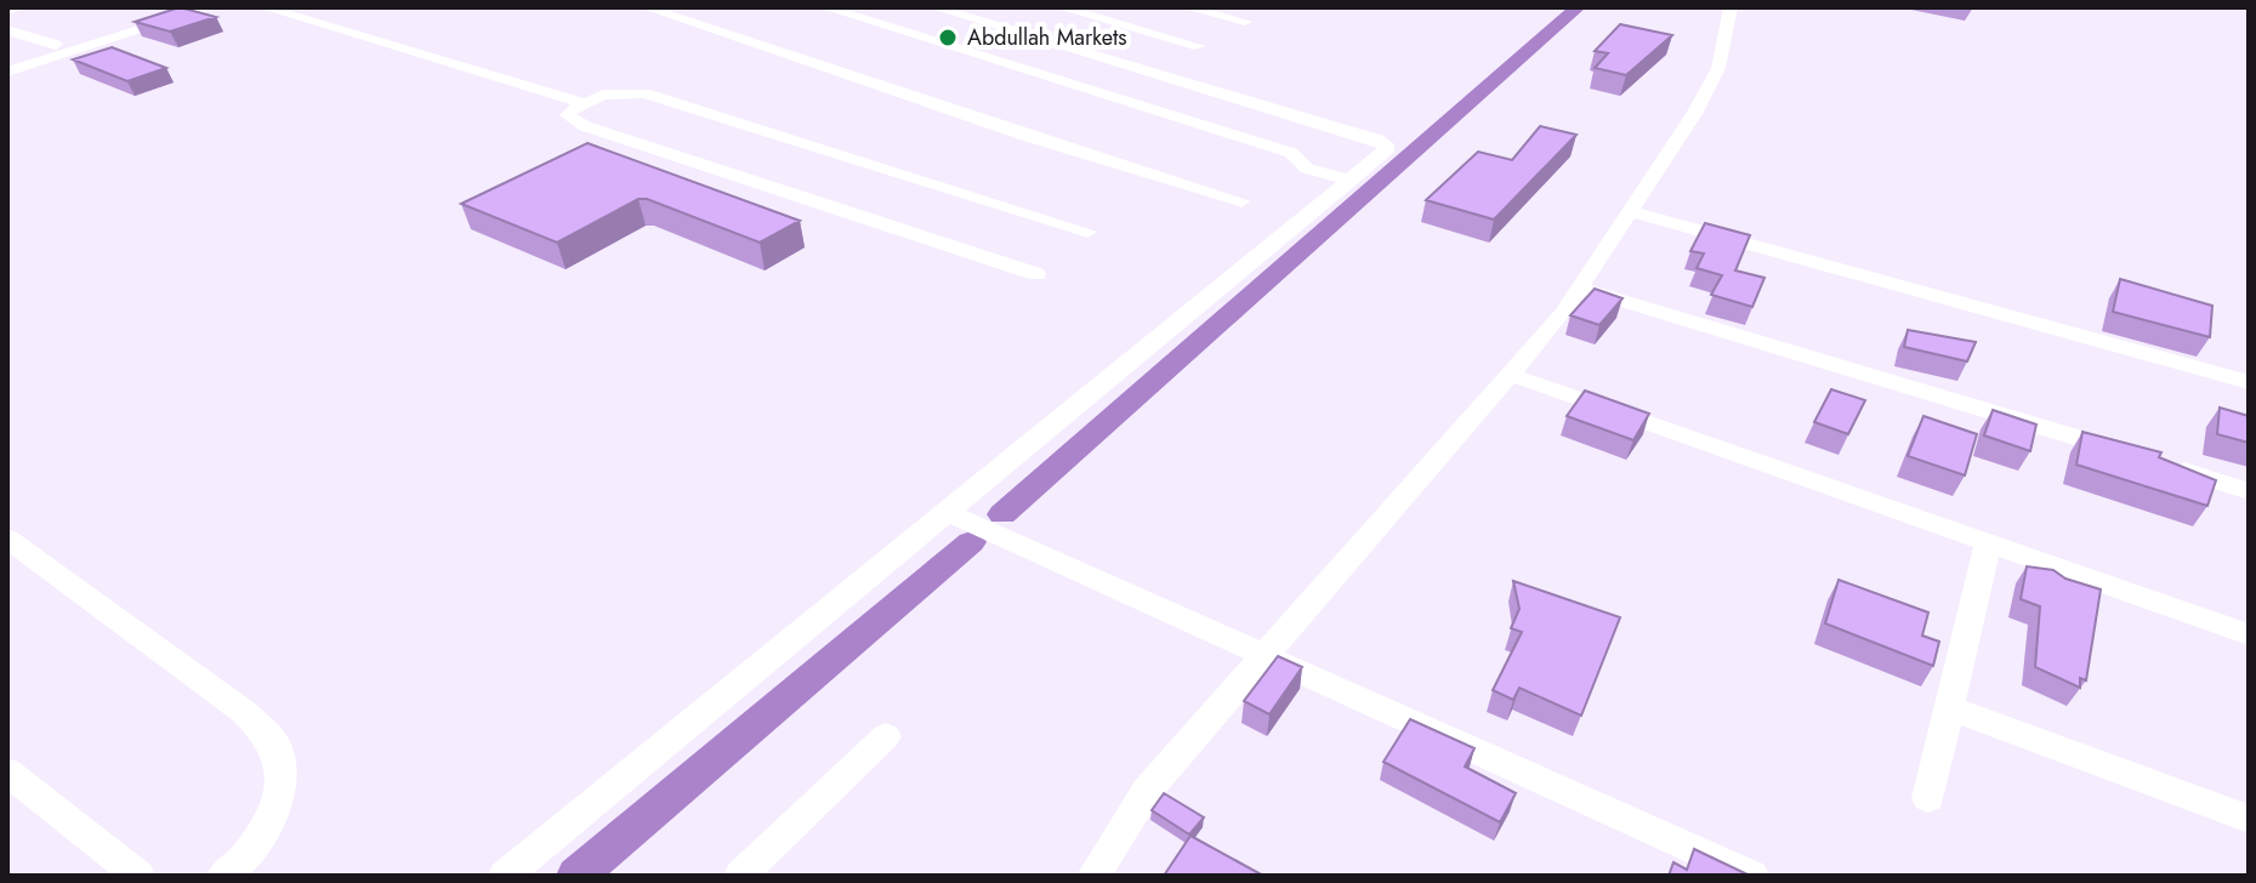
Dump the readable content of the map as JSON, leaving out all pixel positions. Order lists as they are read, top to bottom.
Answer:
{
  "places": ["Abdullah Markets"]
}
